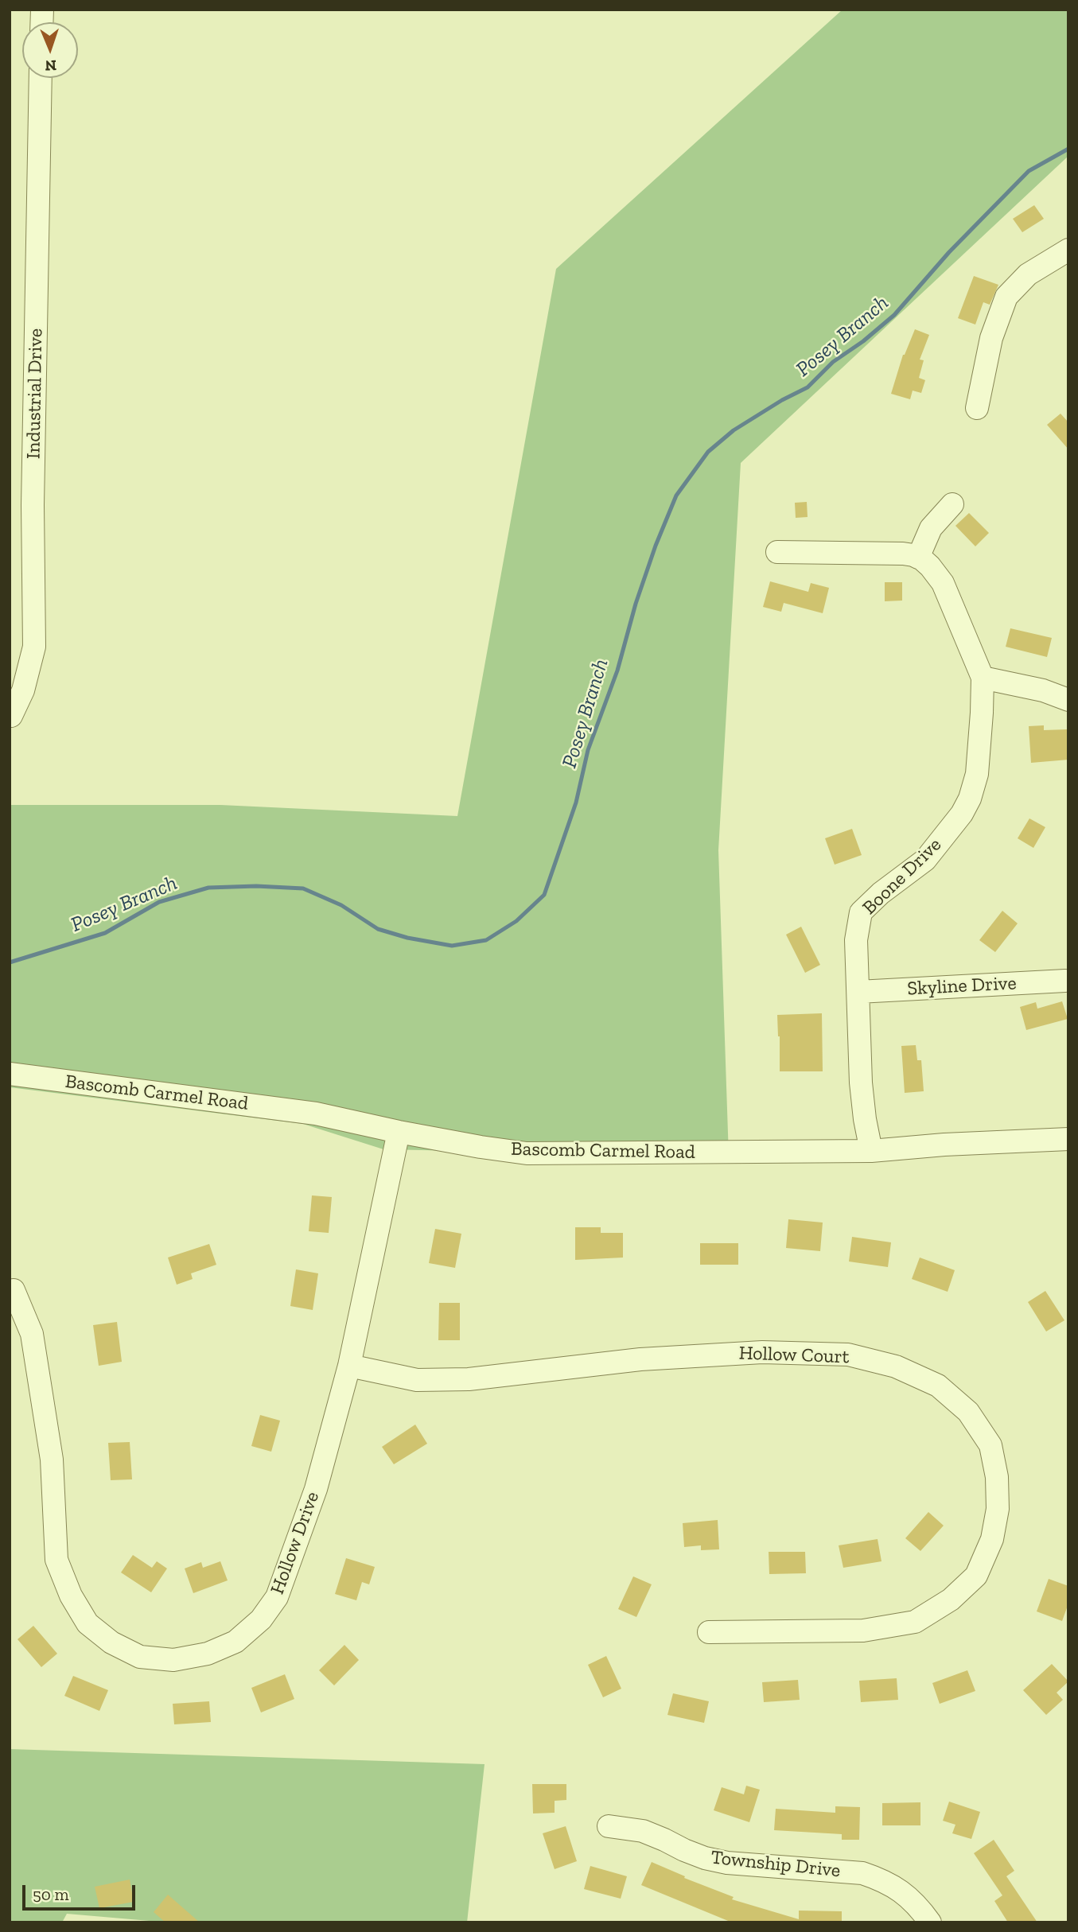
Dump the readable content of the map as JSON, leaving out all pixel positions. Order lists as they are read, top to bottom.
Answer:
{
  "streets": {
    "street": [
      "Industrial Drive",
      "Boone Drive",
      "Skyline Drive",
      "Bascomb Carmel Road",
      "Hollow Court",
      "Hollow Drive",
      "Township Drive"
    ]
  },
  "crossings": [
    ["Boone Drive", "Skyline Drive"],
    ["Boone Drive", "Bascomb Carmel Road"],
    ["Bascomb Carmel Road", "Hollow Drive"],
    ["Hollow Court", "Hollow Drive"]
  ],
  "water": ["Posey Branch"],
  "scale_bar": "50 m",
  "north": "bottom"
}
